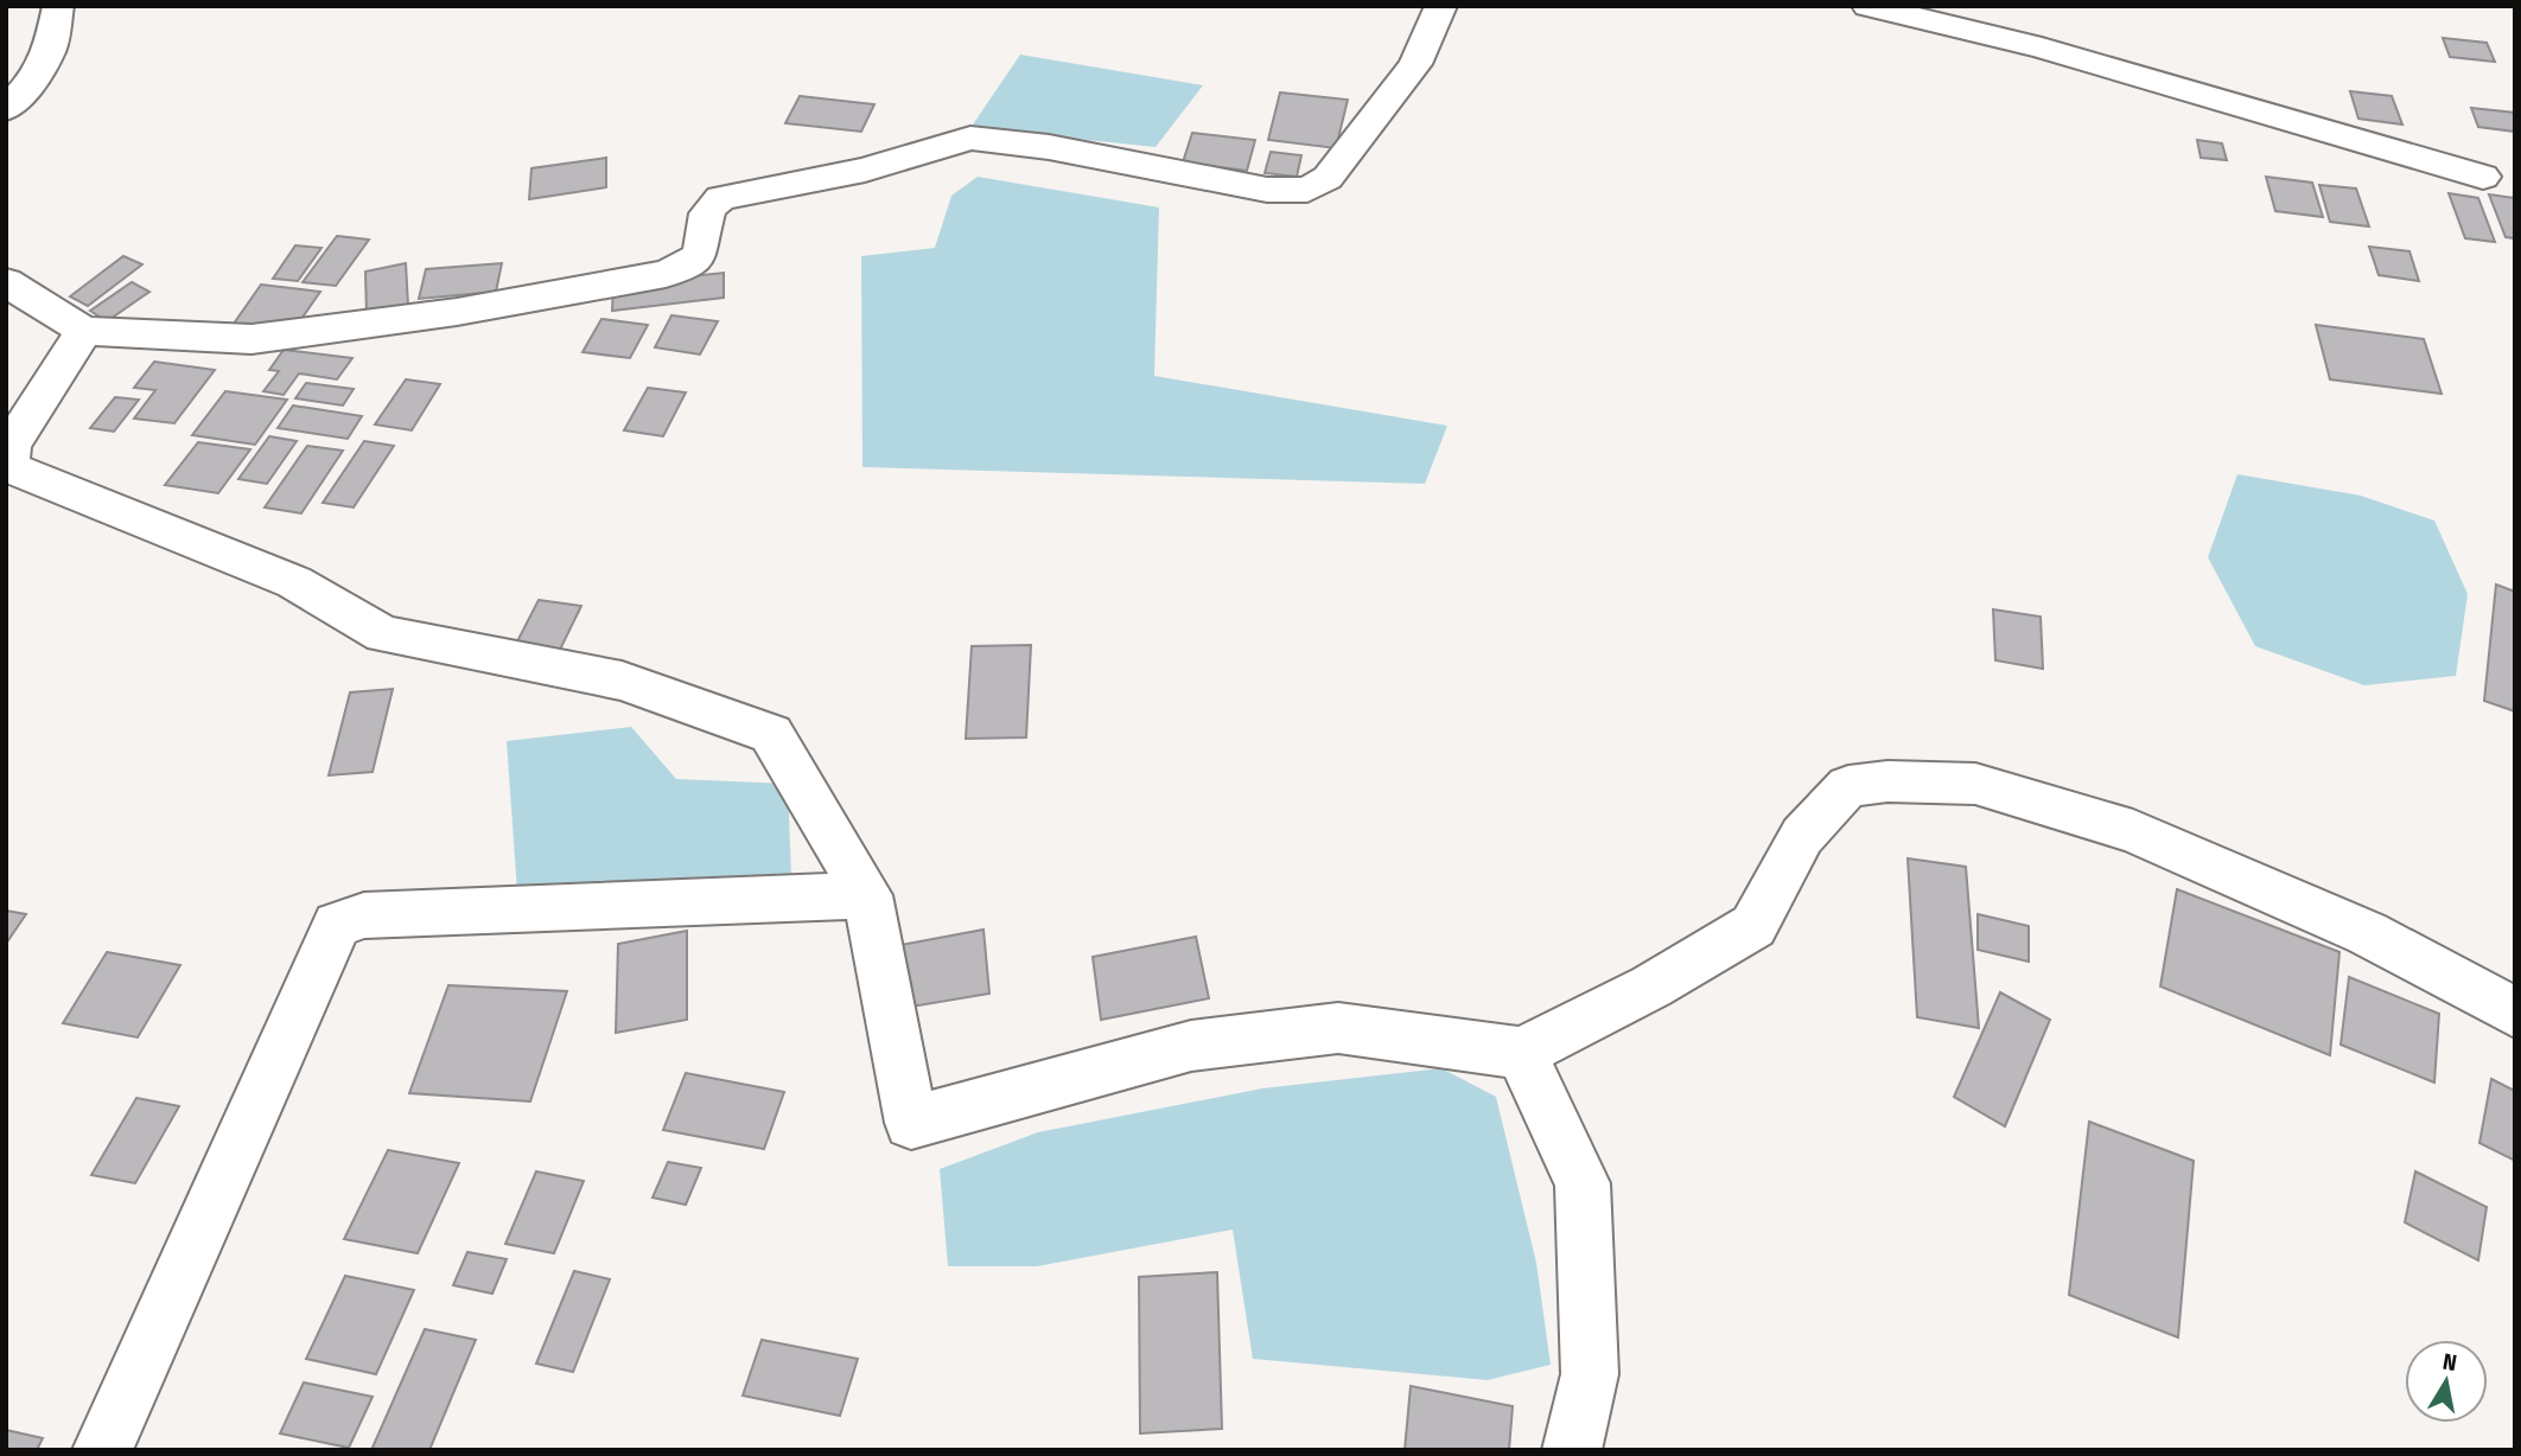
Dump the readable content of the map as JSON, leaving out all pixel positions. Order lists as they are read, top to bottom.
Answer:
{
  "north": "top"
}
